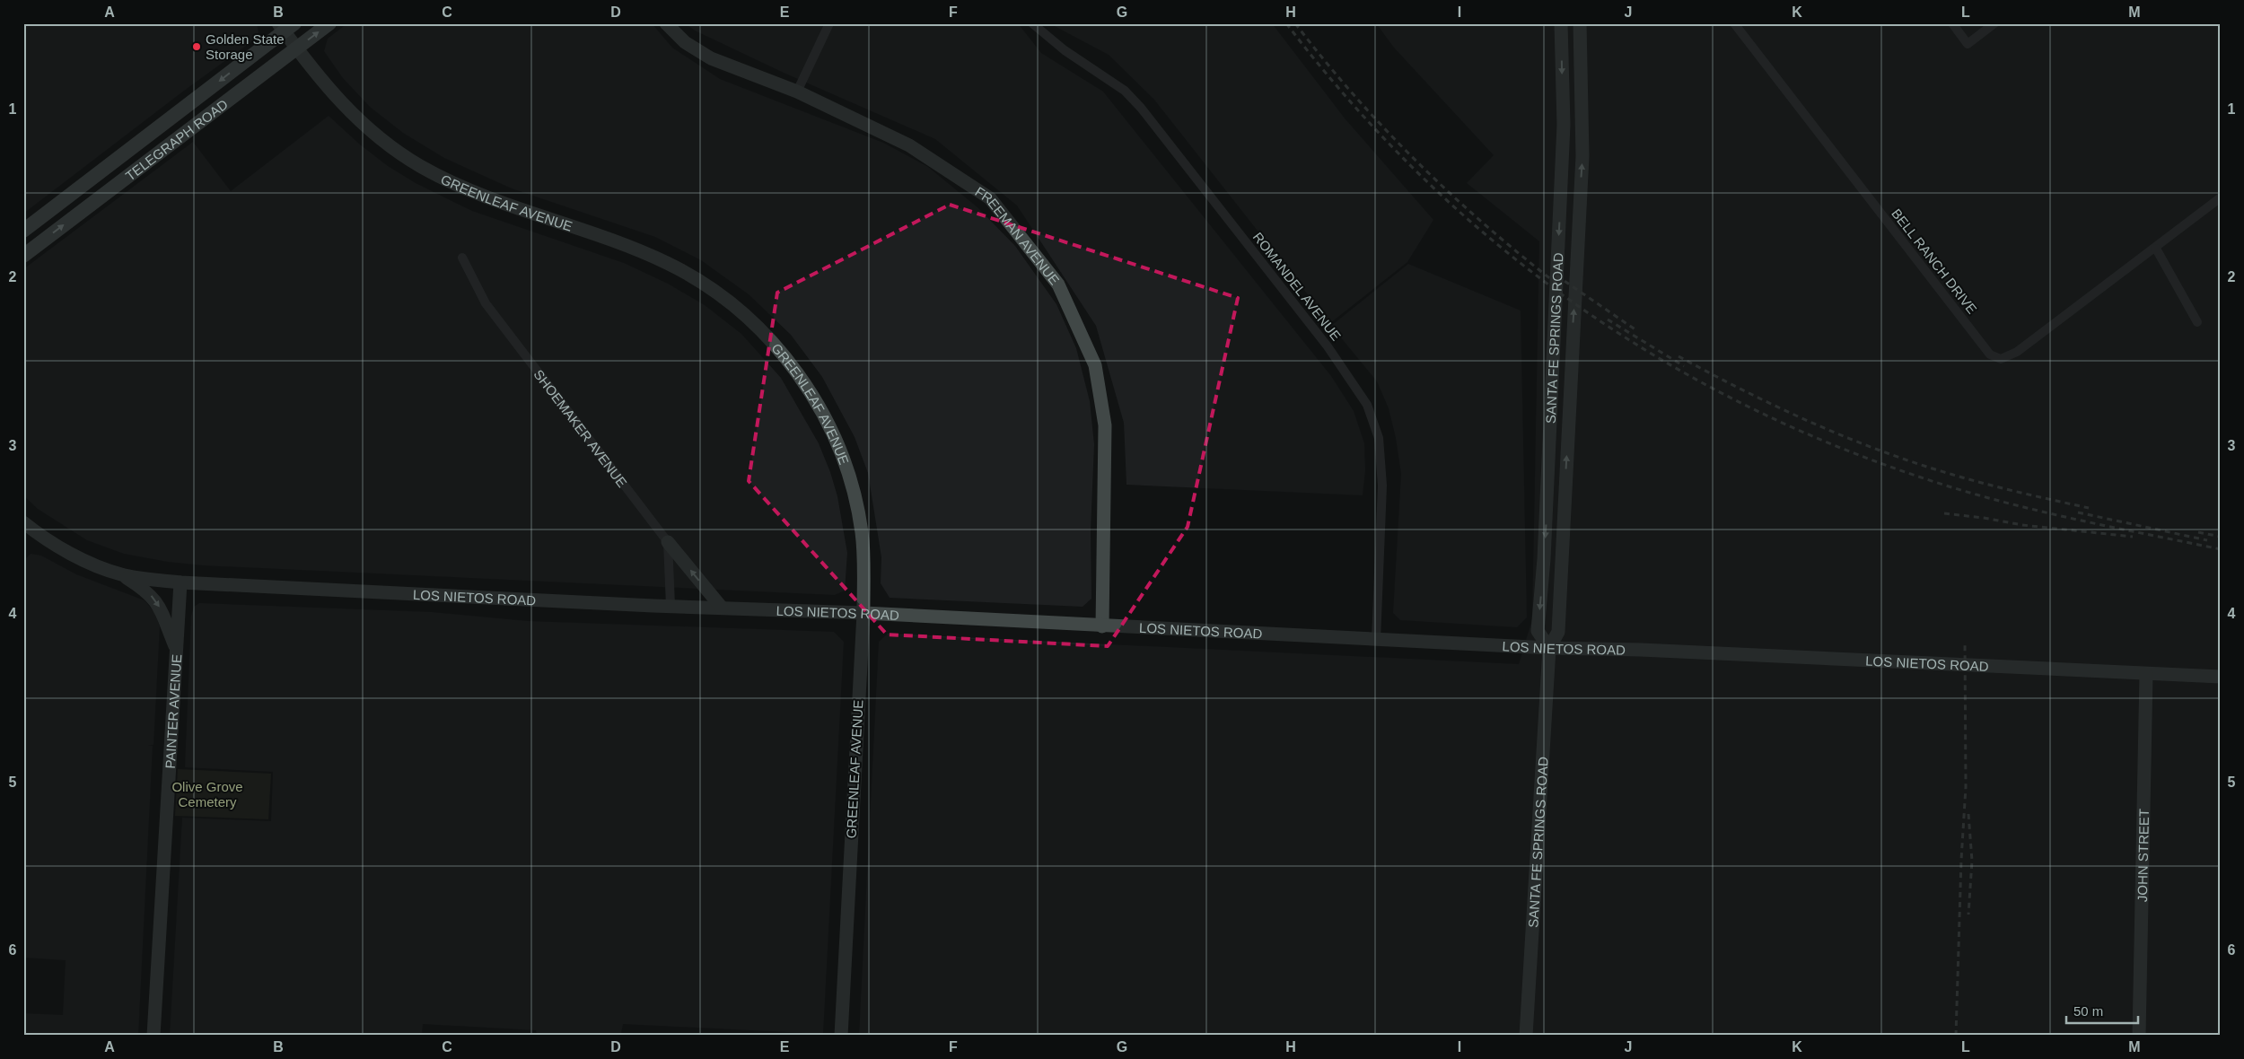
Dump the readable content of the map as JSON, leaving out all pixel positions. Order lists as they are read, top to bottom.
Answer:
{
  "streets": {
    "main road": [
      "TELEGRAPH ROAD",
      "GREENLEAF AVENUE",
      "FREEMAN AVENUE",
      "SANTA FE SPRINGS ROAD",
      "LOS NIETOS ROAD",
      "PAINTER AVENUE",
      "JOHN STREET"
    ],
    "street": ["BELL RANCH DRIVE", "ROMANDEL AVENUE", "SHOEMAKER AVENUE"]
  },
  "crossings": [
    ["TELEGRAPH ROAD", "GREENLEAF AVENUE"],
    ["GREENLEAF AVENUE", "LOS NIETOS ROAD"],
    ["FREEMAN AVENUE", "LOS NIETOS ROAD"],
    ["ROMANDEL AVENUE", "LOS NIETOS ROAD"],
    ["SANTA FE SPRINGS ROAD", "LOS NIETOS ROAD"],
    ["LOS NIETOS ROAD", "PAINTER AVENUE"],
    ["LOS NIETOS ROAD", "JOHN STREET"]
  ],
  "parks": ["Olive Grove Cemetery"],
  "places": ["Golden State Storage"],
  "scale_bar": "50 m",
  "grid": {
    "columns": [
      "A",
      "B",
      "C",
      "D",
      "E",
      "F",
      "G",
      "H",
      "I",
      "J",
      "K",
      "L",
      "M"
    ],
    "rows": [
      "1",
      "2",
      "3",
      "4",
      "5",
      "6"
    ]
  }
}
